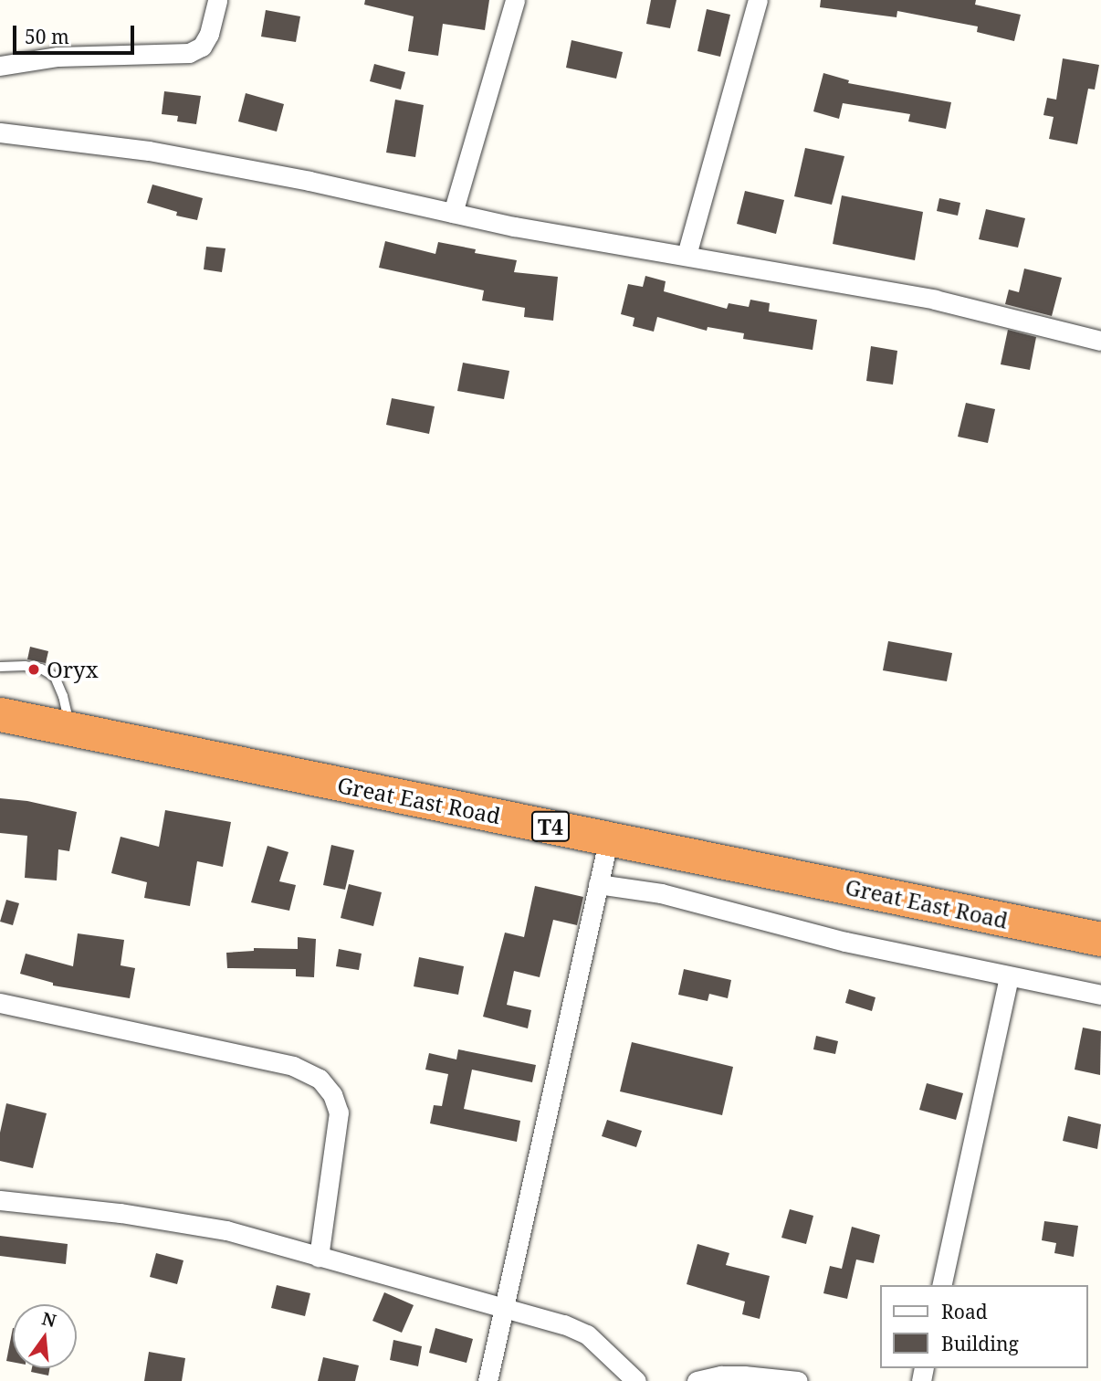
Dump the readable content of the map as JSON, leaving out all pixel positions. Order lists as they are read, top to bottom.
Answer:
{
  "streets": {
    "highway": ["Great East Road", "T4"]
  },
  "places": ["Oryx"],
  "legend": ["Road", "Building"],
  "scale_bar": "50 m",
  "north": "top"
}
